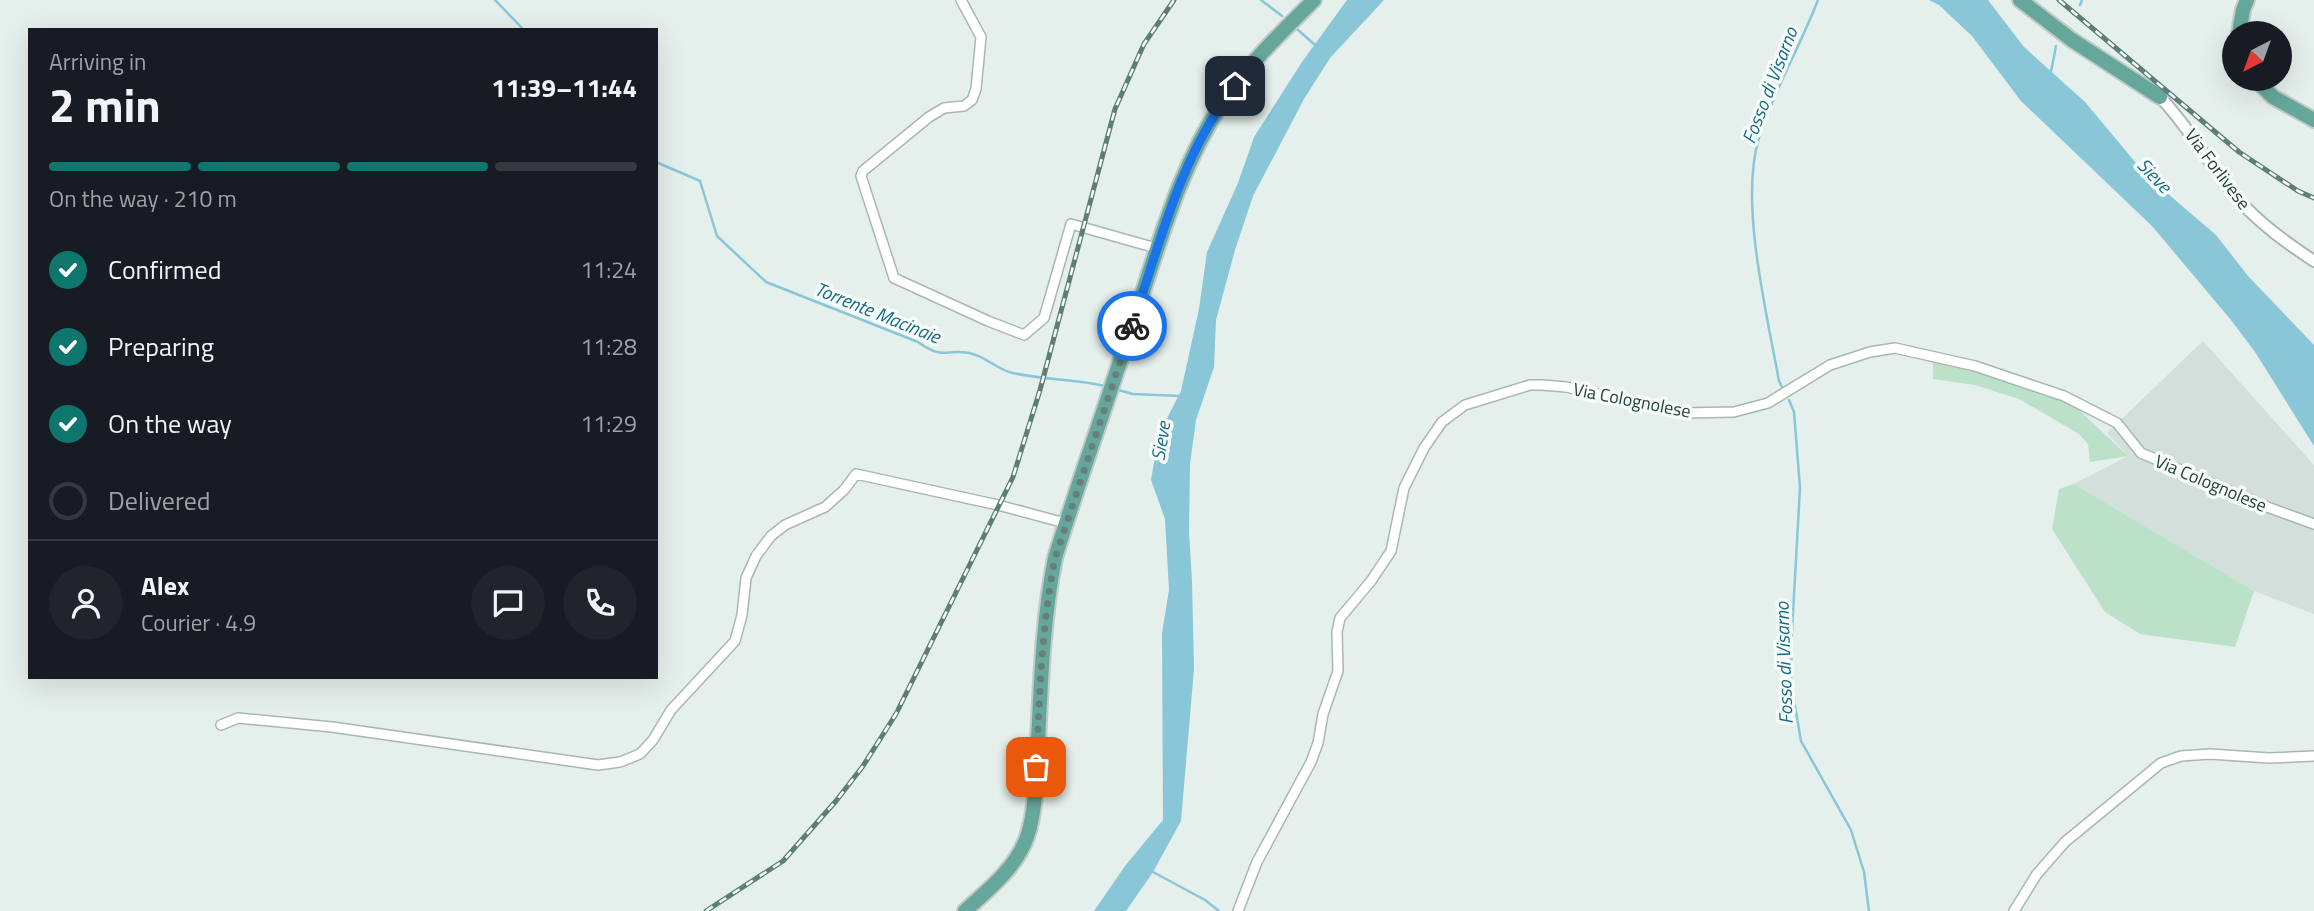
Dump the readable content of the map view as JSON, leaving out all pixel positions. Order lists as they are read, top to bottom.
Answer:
{
  "streets": {
    "street": ["Via Forlivese", "Via Colognolese"]
  },
  "water": ["Fosso di Visarno", "Sieve", "Torrente Macinaie"],
  "north": "bottom left",
  "page": {
    "heading": ["2 min", "Arriving in", "11:39–11:44"],
    "panel": ["Alex", "Courier · 4.9"],
    "bar": "On the way · 210 m",
    "list": [
      ["Confirmed", "11:24"],
      ["Preparing", "11:28"],
      ["On the way", "11:29"],
      "Delivered"
    ]
  }
}
